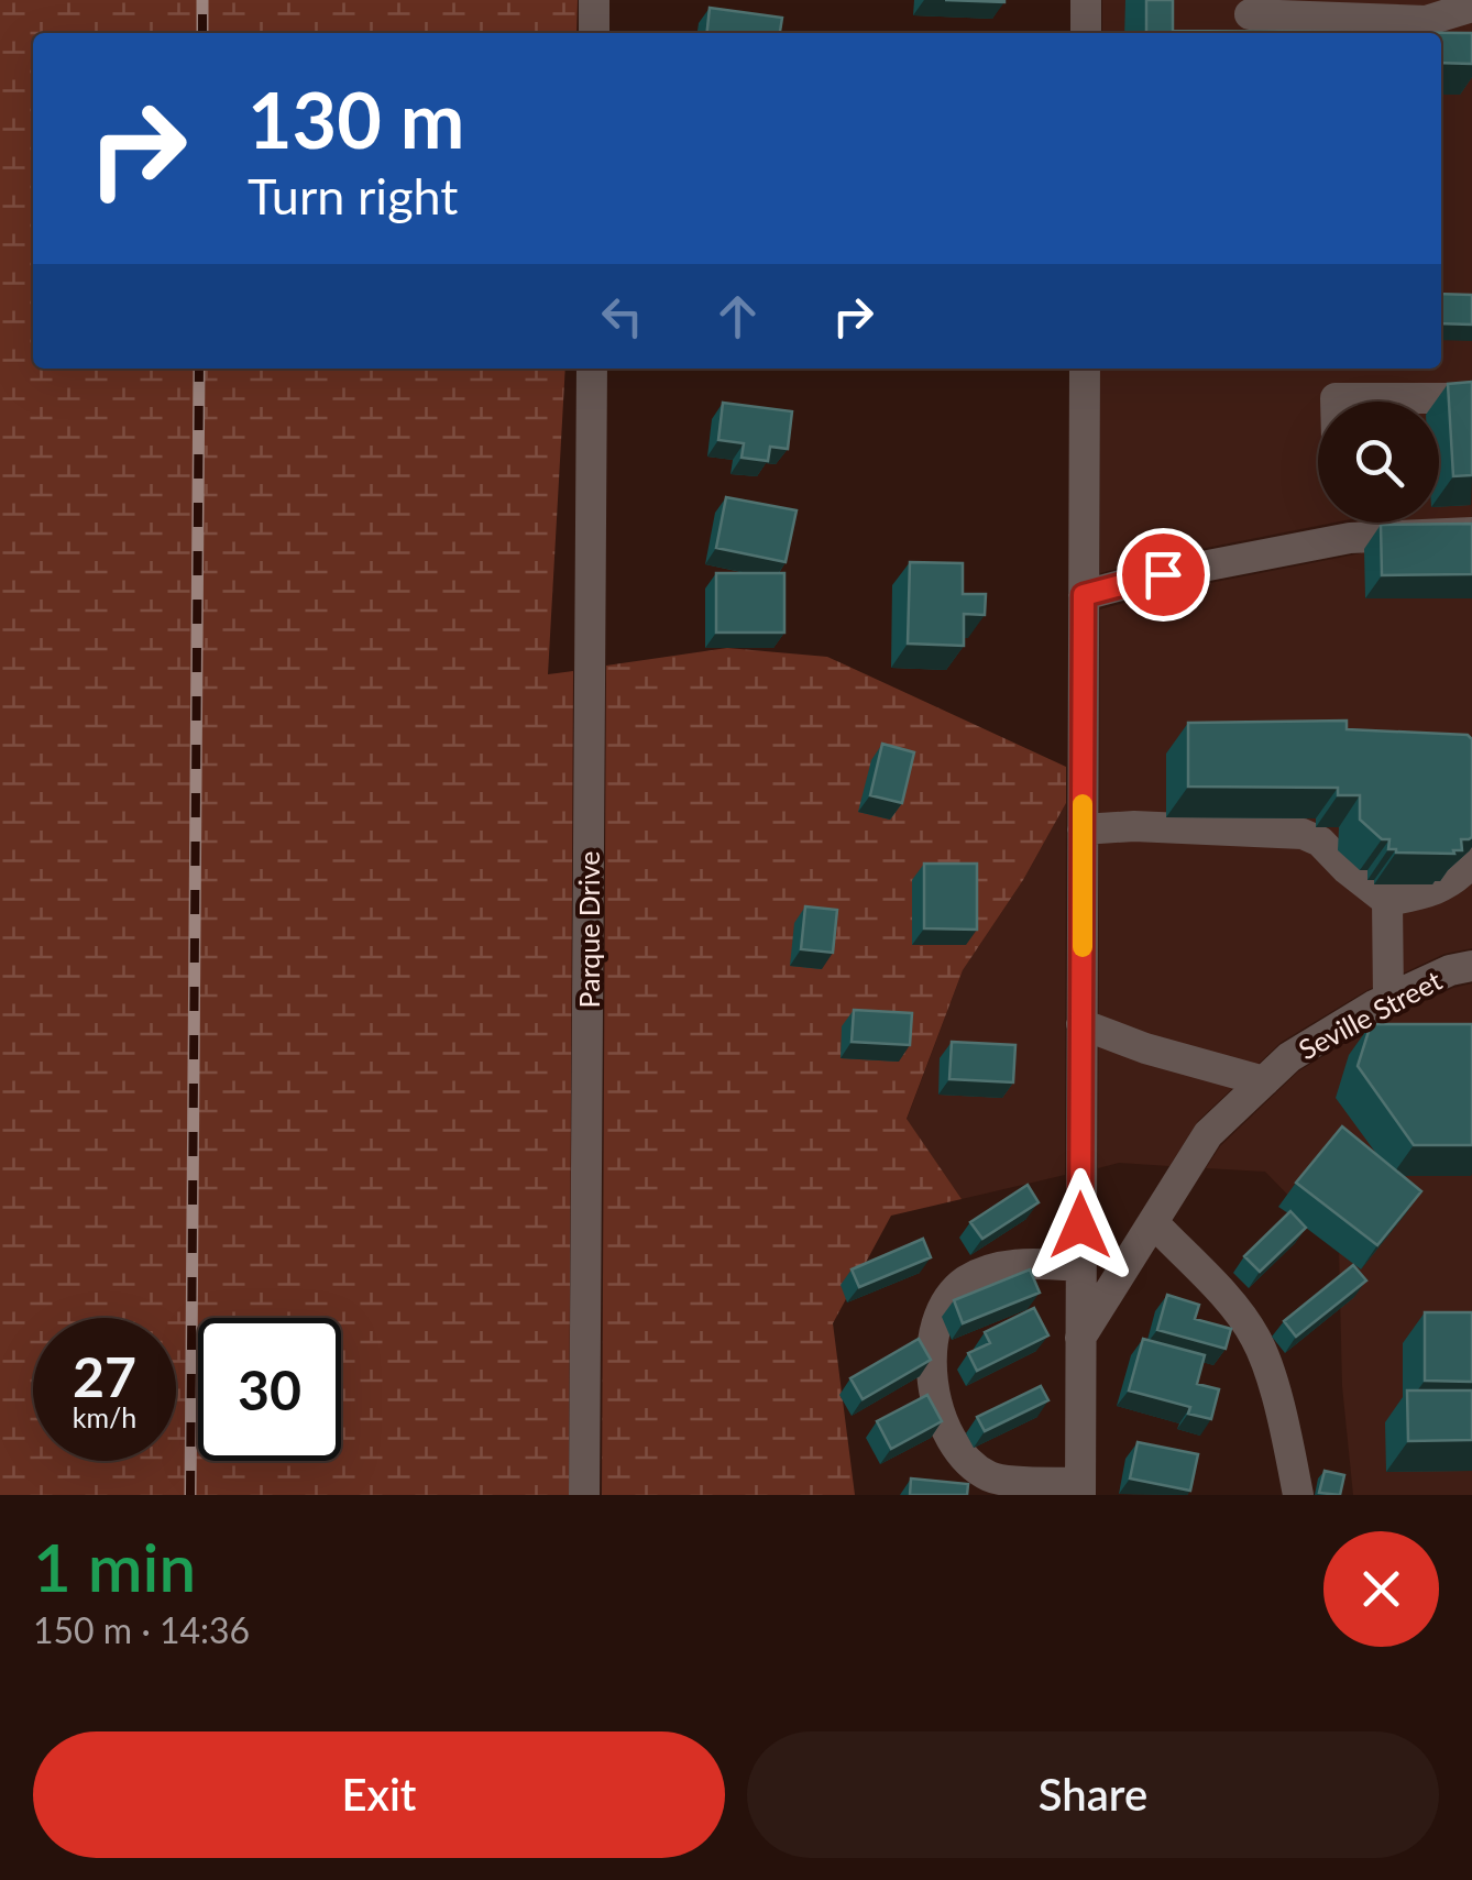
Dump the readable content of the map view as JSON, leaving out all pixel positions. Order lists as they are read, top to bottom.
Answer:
{
  "streets": {
    "street": ["Parque Drive", "Seville Street"]
  },
  "page": {
    "turn": ["130 m", "Turn right"],
    "speed": "27 km/h",
    "limit": "30",
    "heading": ["1 min", "150 m · 14:36"],
    "buttons": ["Exit", "Share"]
  }
}
